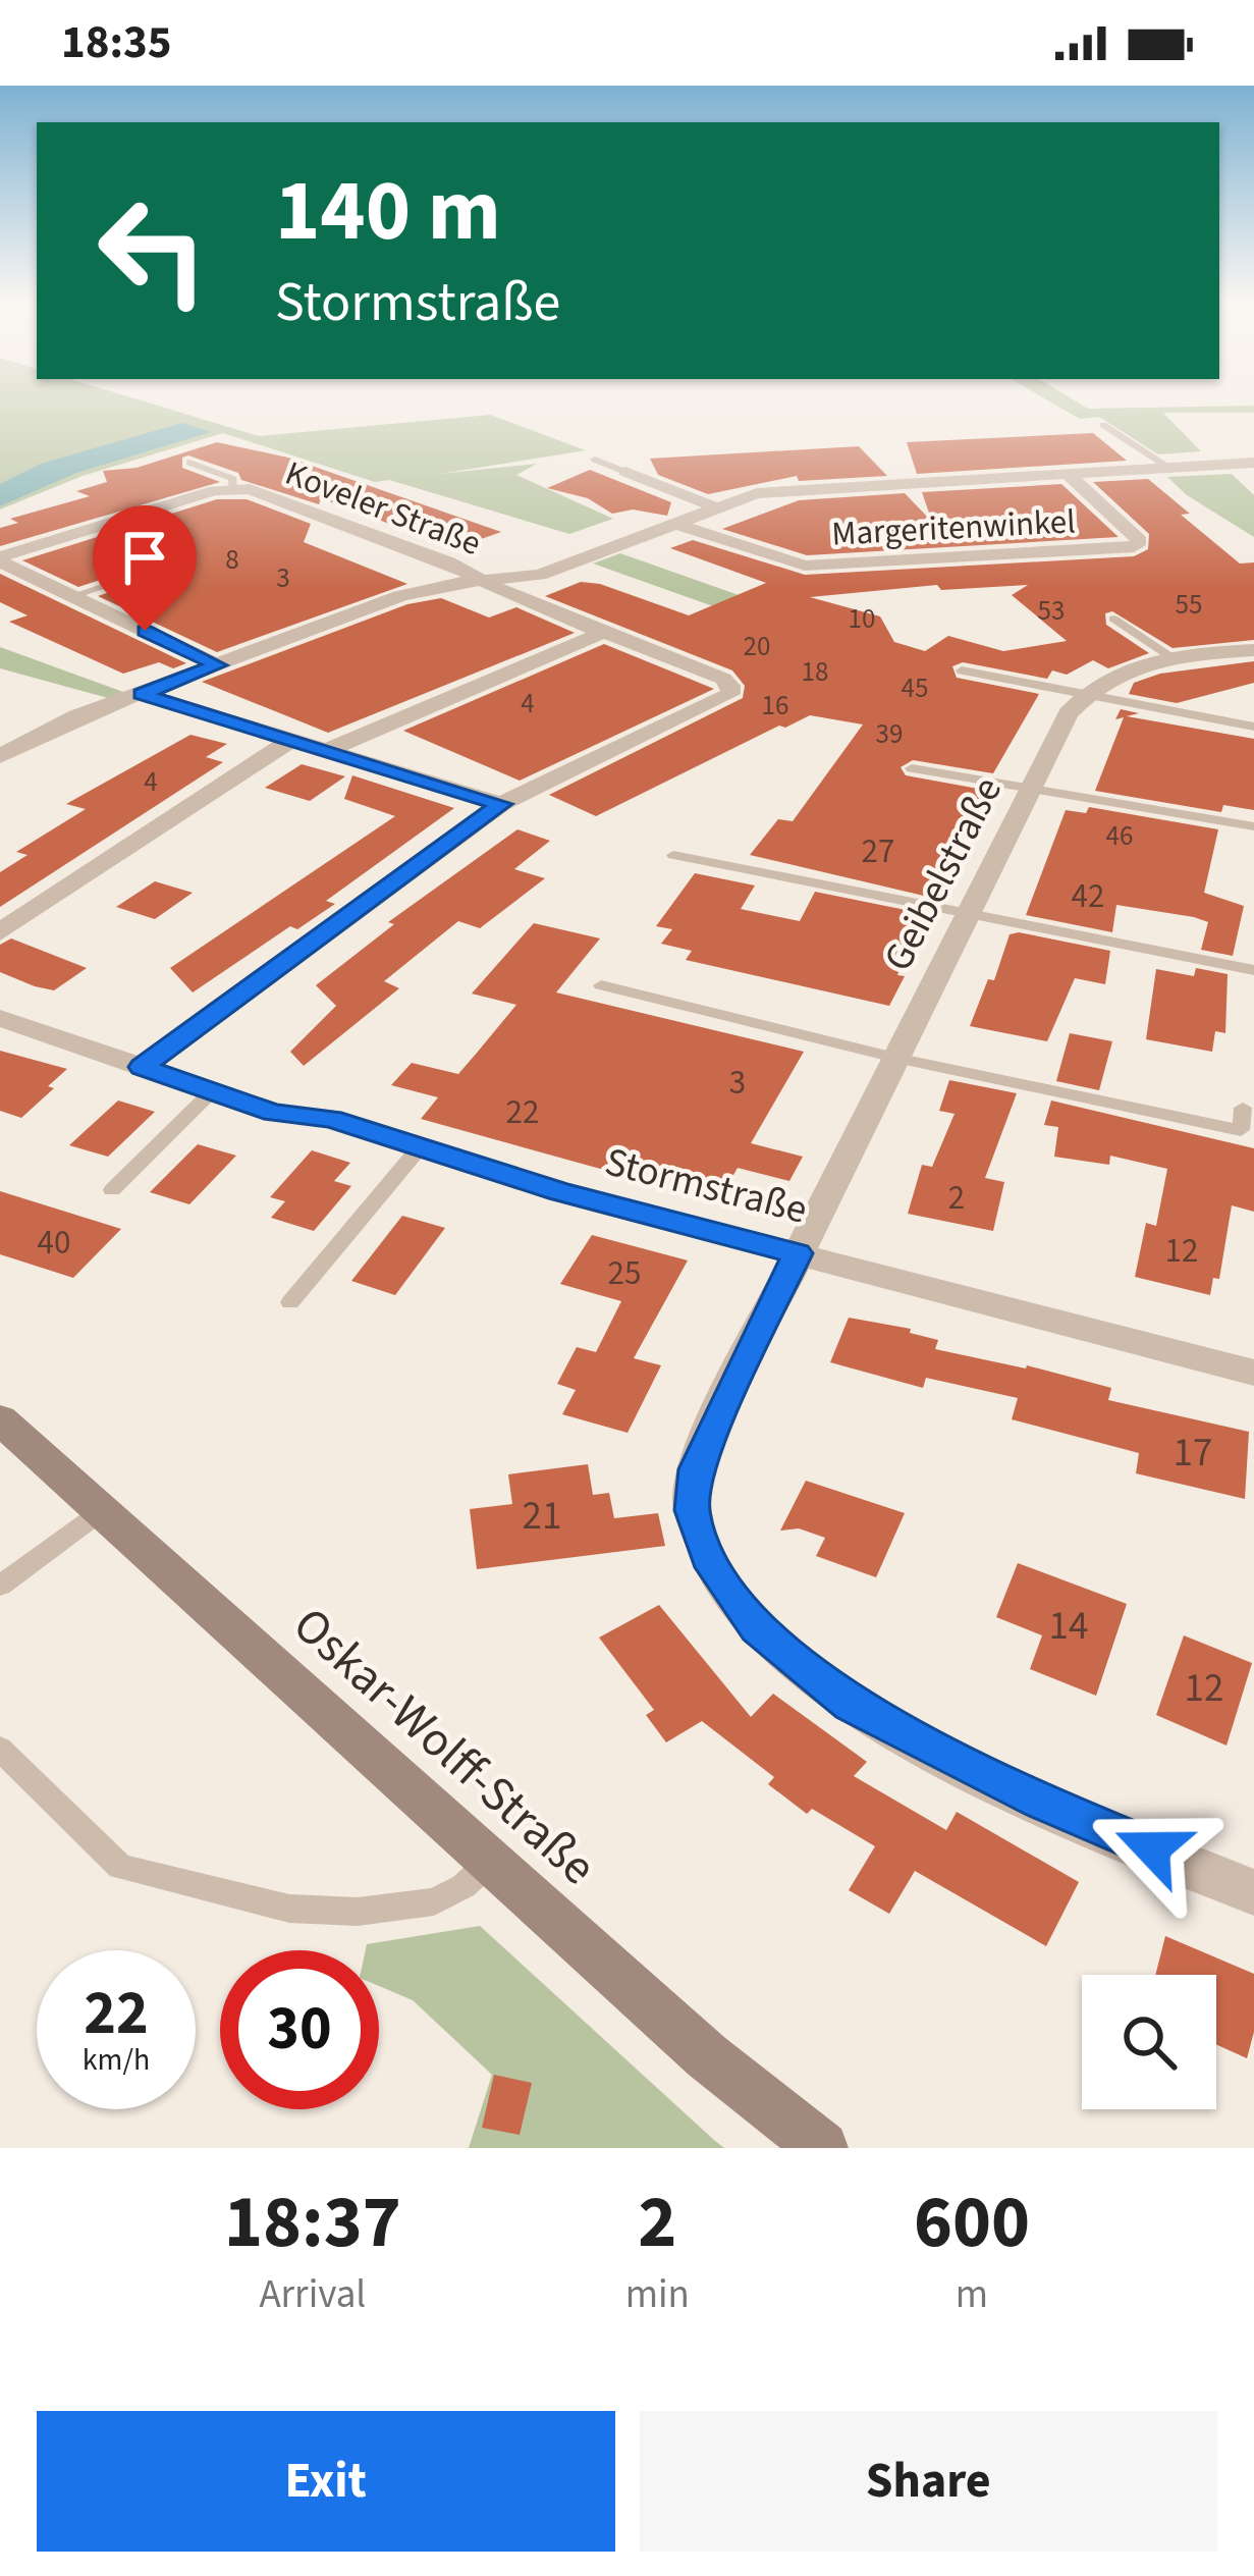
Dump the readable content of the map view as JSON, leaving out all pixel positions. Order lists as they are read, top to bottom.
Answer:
{
  "streets": {
    "street": [
      "Koveler Straße",
      "Margeritenwinkel",
      "Geibelstraße",
      "Stormstraße",
      "Oskar-Wolff-Straße"
    ]
  },
  "crossings": [
    ["Geibelstraße", "Stormstraße"]
  ],
  "house_numbers": [
    "8",
    "3",
    "55",
    "53",
    "10",
    "20",
    "18",
    "45",
    "4",
    "16",
    "39",
    "4",
    "46",
    "27",
    "42",
    "3",
    "22",
    "2",
    "40",
    "12",
    "25",
    "17",
    "21",
    "14",
    "12"
  ],
  "page": {
    "status": "18:35",
    "turn": ["140 m", "Stormstraße"],
    "speed": "22 km/h",
    "limit": "30",
    "eta": [
      "18:37",
      "Arrival",
      "2",
      "min",
      "600",
      "m"
    ],
    "buttons": ["Exit", "Share"]
  }
}
